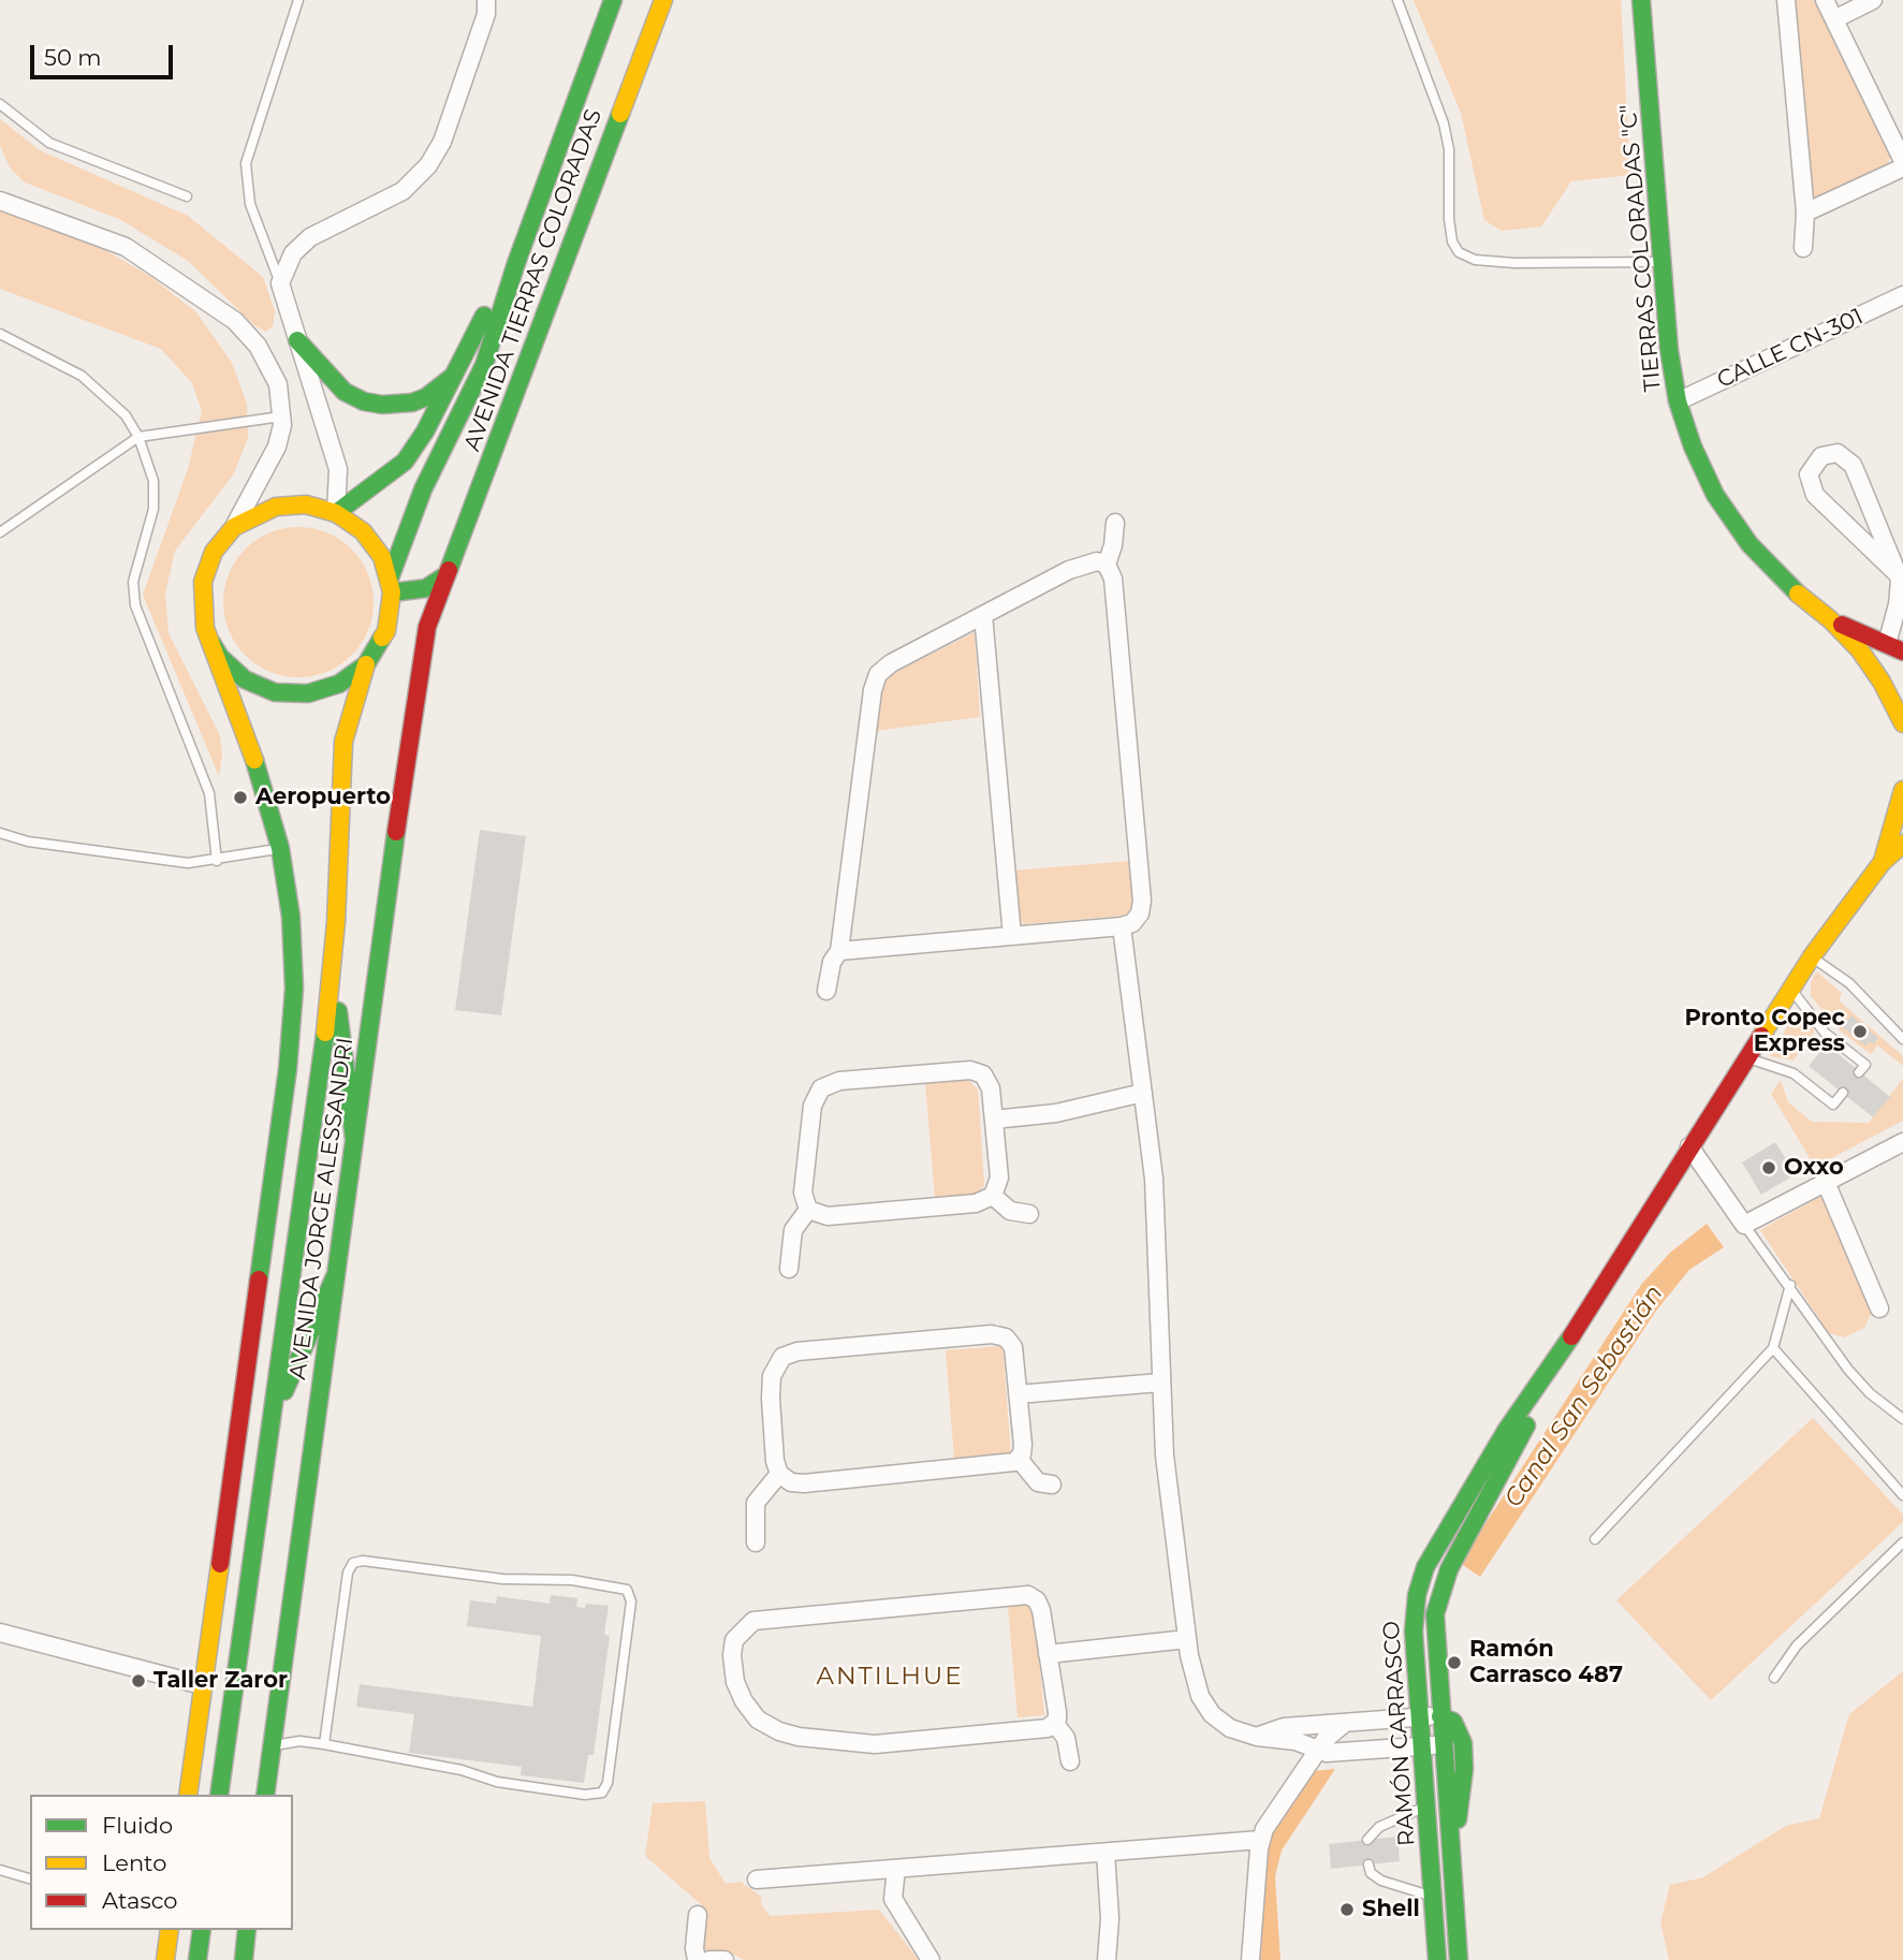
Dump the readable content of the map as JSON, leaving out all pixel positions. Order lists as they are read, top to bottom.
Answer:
{
  "streets": {
    "main road": [
      "TIERRAS COLORADAS \"C\"",
      "AVENIDA TIERRAS COLORADAS",
      "AVENIDA JORGE ALESSANDRI",
      "RAMÓN CARRASCO"
    ],
    "street": ["CALLE CN-301"]
  },
  "crossings": [
    ["TIERRAS COLORADAS \"C\"", "CALLE CN-301"],
    ["AVENIDA TIERRAS COLORADAS", "AVENIDA JORGE ALESSANDRI"]
  ],
  "districts": ["ANTILHUE"],
  "water": ["Canal San Sebastián"],
  "places": [
    "Aeropuerto",
    "Pronto Copec Express",
    "Oxxo",
    "Ramón Carrasco 487",
    "Taller Zaror",
    "Shell"
  ],
  "legend": ["Fluido", "Lento", "Atasco"],
  "scale_bar": "50 m"
}
